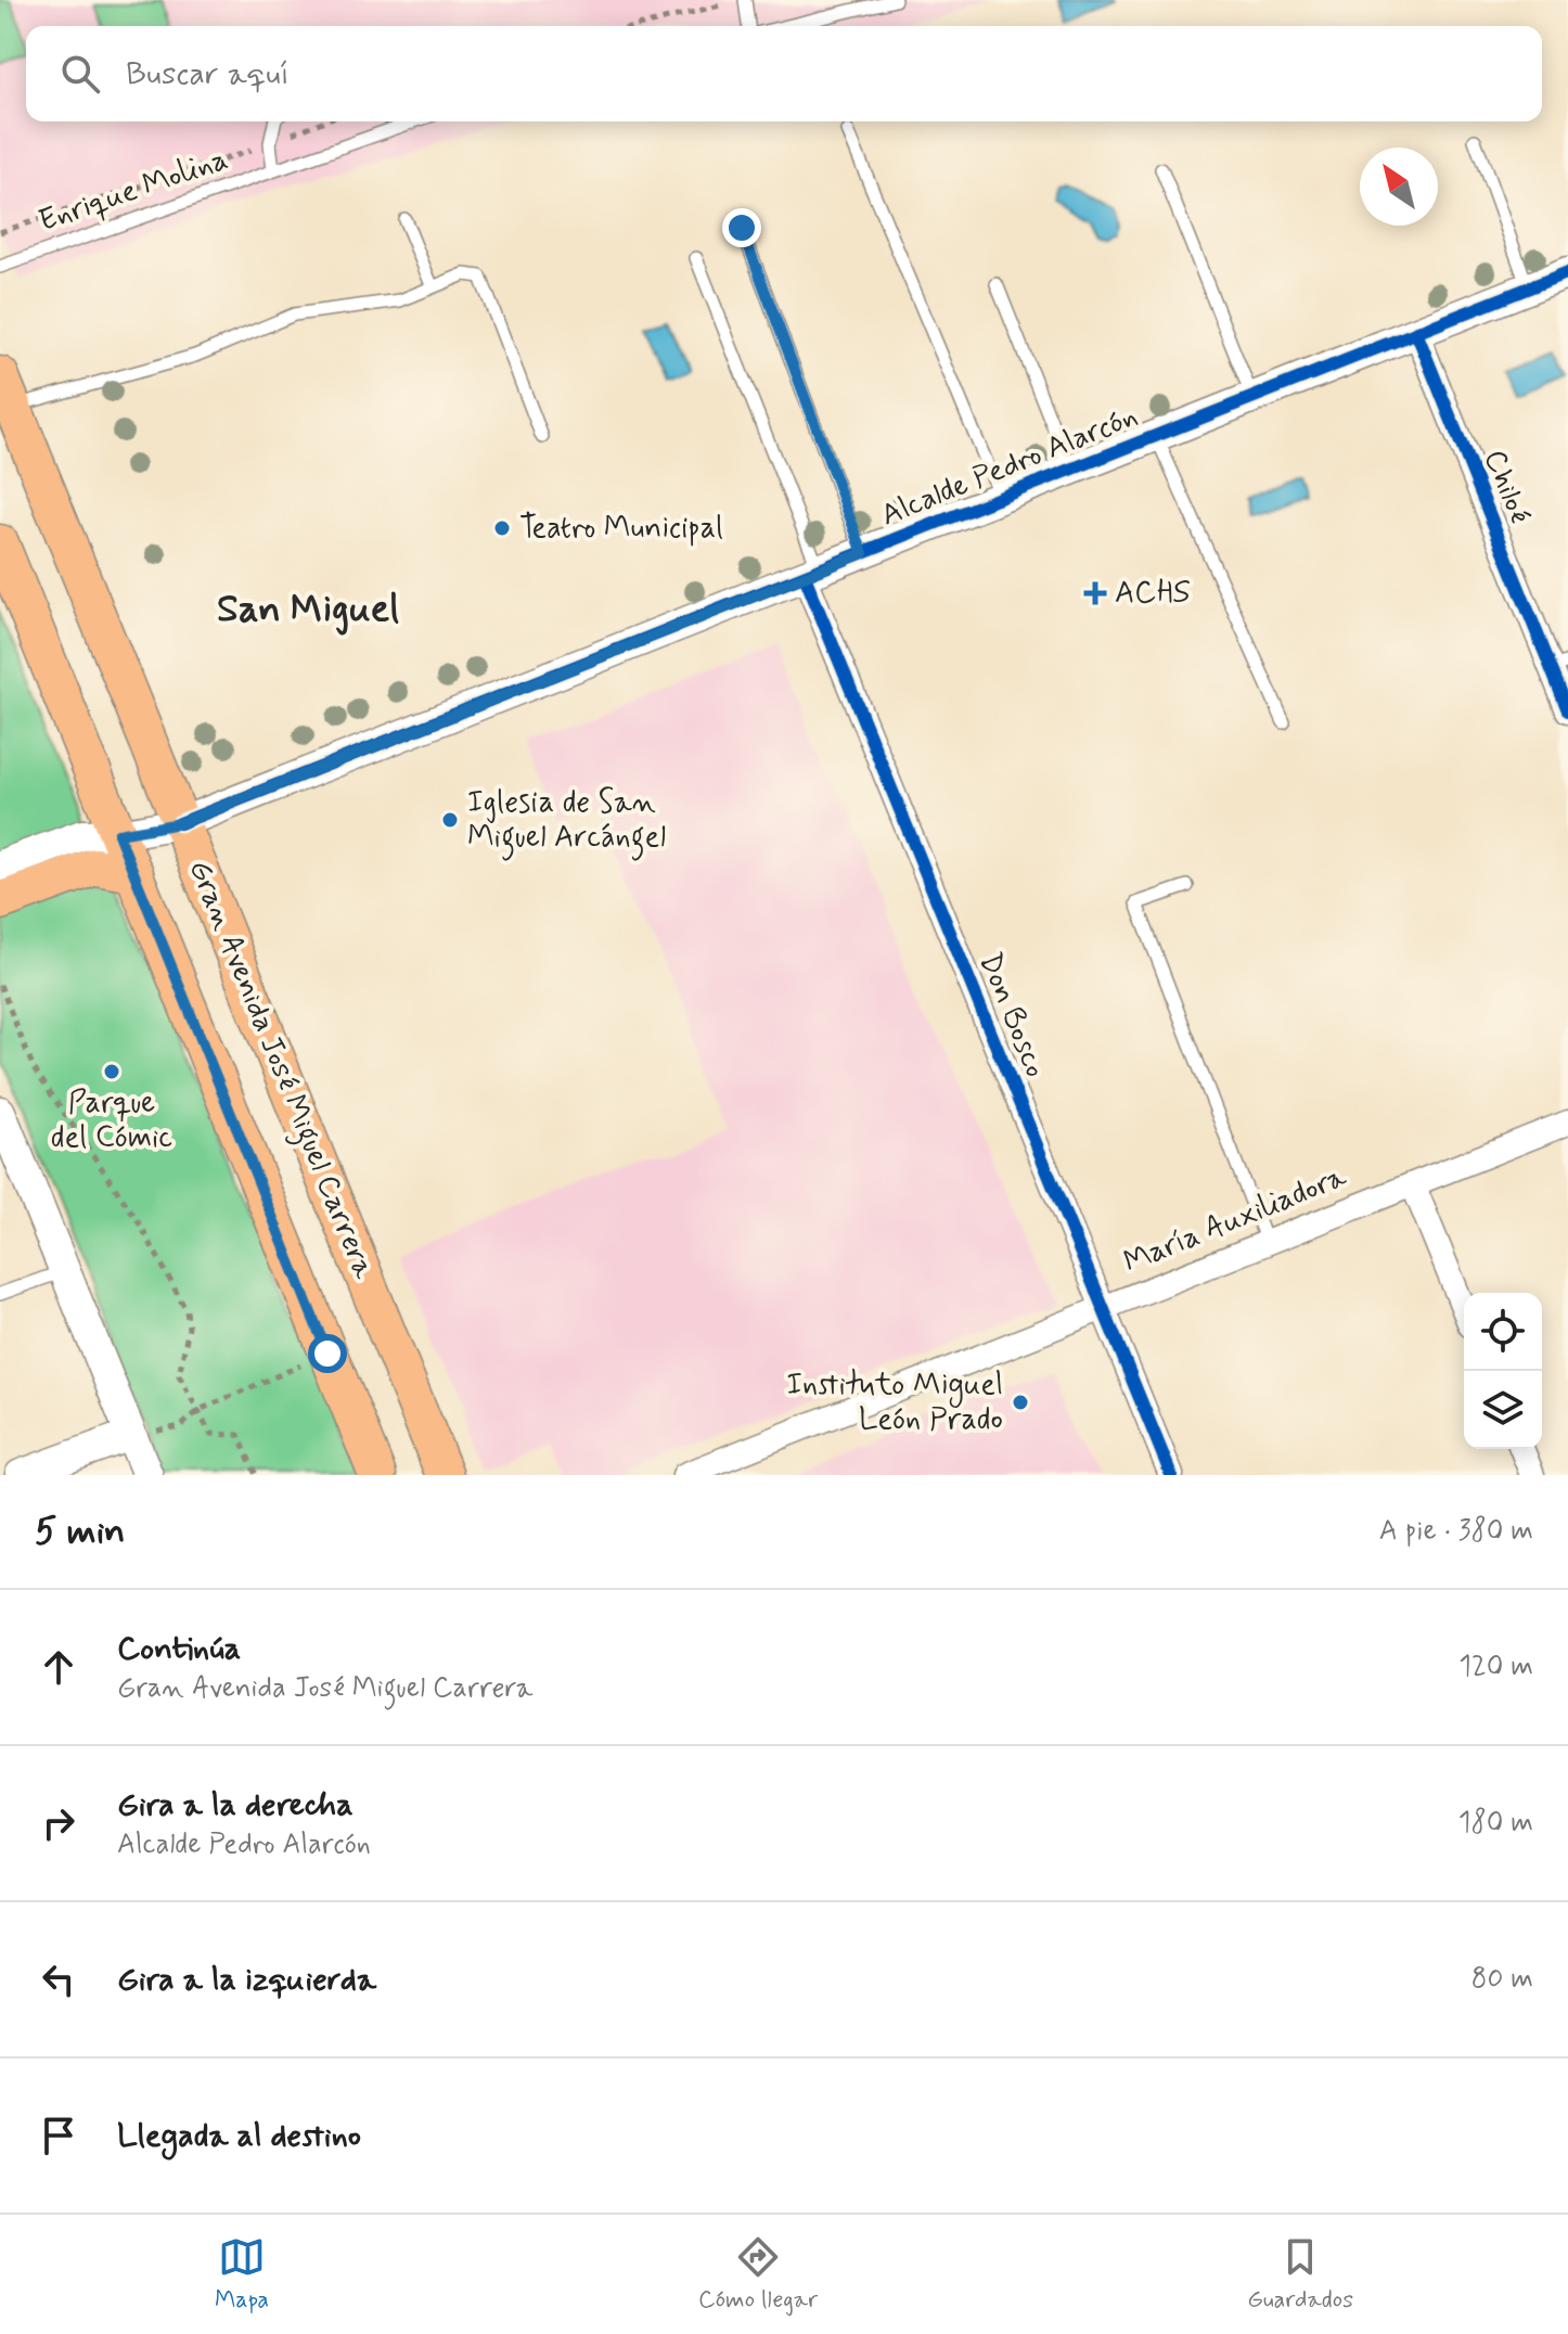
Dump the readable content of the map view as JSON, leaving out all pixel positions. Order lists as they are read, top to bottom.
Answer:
{
  "streets": {
    "main road": ["Gran Avenida José Miguel Carrera"],
    "street": [
      "Alcalde Pedro Alarcón",
      "Chiloé",
      "Don Bosco",
      "María Auxiliadora"
    ],
    "lane": ["Enrique Molina"]
  },
  "crossings": [
    ["Alcalde Pedro Alarcón", "Chiloé"],
    ["Alcalde Pedro Alarcón", "Don Bosco"],
    ["Alcalde Pedro Alarcón", "Gran Avenida José Miguel Carrera"],
    ["Don Bosco", "María Auxiliadora"]
  ],
  "districts": ["San Miguel"],
  "places": {
    "other": [
      "Teatro Municipal",
      "Iglesia de San Miguel Arcángel",
      "Parque del Cómic",
      "Instituto Miguel León Prado"
    ],
    "health": ["ACHS"]
  },
  "north": "top left",
  "page": {
    "search": "Buscar aquí",
    "heading": ["5 min", "A pie · 380 m"],
    "list": [
      ["Continúa", "Gran Avenida José Miguel Carrera", "120 m"],
      ["Gira a la derecha", "Alcalde Pedro Alarcón", "180 m"],
      ["Gira a la izquierda", "80 m"],
      "Llegada al destino"
    ],
    "nav": ["Mapa", "Cómo llegar", "Guardados"]
  }
}
